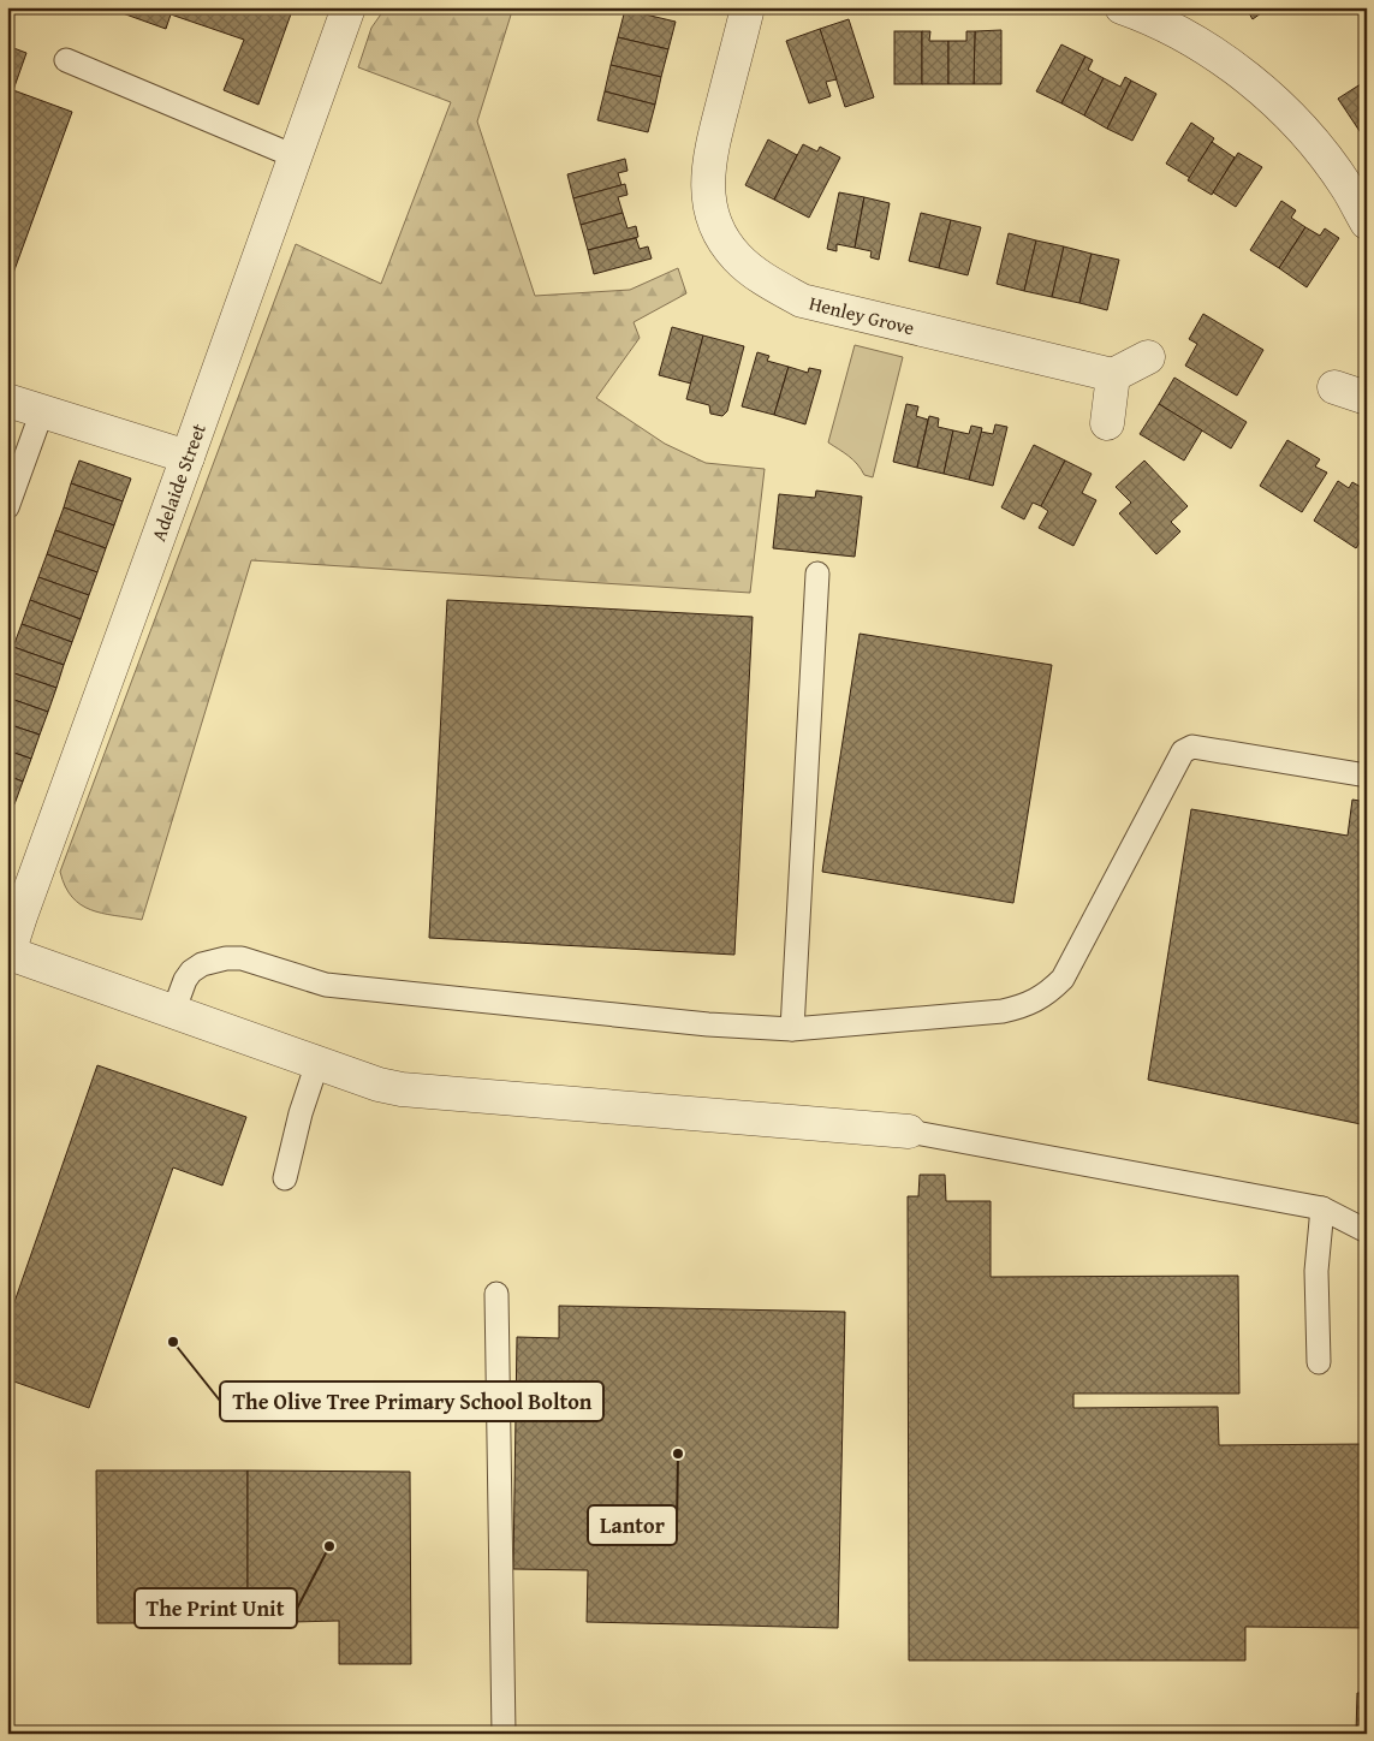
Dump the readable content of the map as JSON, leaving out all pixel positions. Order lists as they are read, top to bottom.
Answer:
{
  "streets": {
    "street": ["Henley Grove", "Adelaide Street"]
  },
  "places": ["The Olive Tree Primary School Bolton", "Lantor", "The Print Unit"]
}
